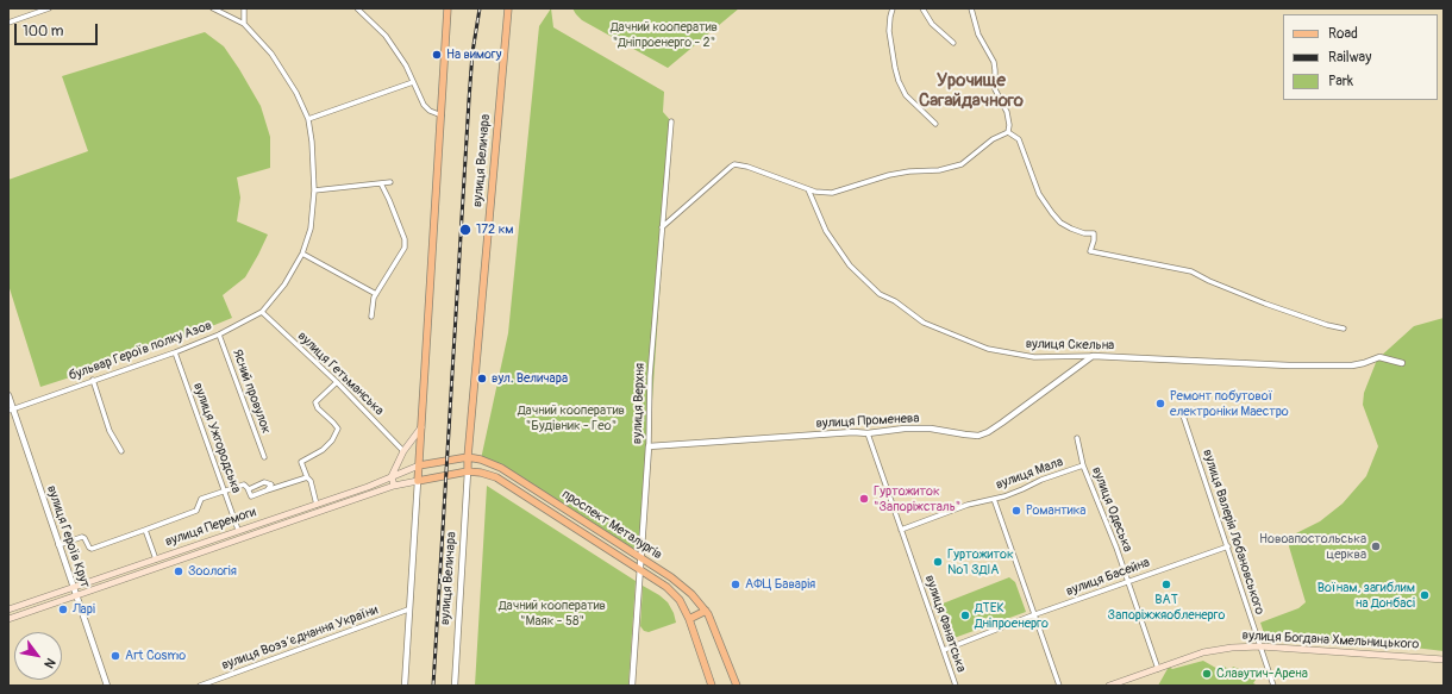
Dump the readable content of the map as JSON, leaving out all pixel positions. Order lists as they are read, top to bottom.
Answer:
{
  "streets": {
    "main road": [
      "вулиця Величара",
      "проспект Металургів",
      "вулиця Перемоги",
      "вулиця Богдана Хмельницького"
    ],
    "street": [
      "вулиця Скельна",
      "бульвар Героїв полку Азов",
      "вулиця Гетьманська",
      "Ясний провулок",
      "вулиця Верхня",
      "вулиця Променева",
      "вулиця Ужгородська",
      "вулиця Мала",
      "вулиця Одеська",
      "вулиця Валерія Лобановського",
      "вулиця Героїв Крут",
      "вулиця Басейна",
      "вулиця Фанатська",
      "вулиця Воззʼєднання України"
    ]
  },
  "crossings": [
    ["вулиця Величара", "проспект Металургів"],
    ["вулиця Скельна", "вулиця Променева"],
    ["бульвар Героїв полку Азов", "вулиця Гетьманська"],
    ["бульвар Героїв полку Азов", "Ясний провулок"],
    ["бульвар Героїв полку Азов", "вулиця Ужгородська"],
    ["бульвар Героїв полку Азов", "вулиця Героїв Крут"],
    ["вулиця Верхня", "вулиця Променева"],
    ["вулиця Верхня", "проспект Металургів"],
    ["вулиця Променева", "вулиця Фанатська"],
    ["вулиця Ужгородська", "вулиця Перемоги"],
    ["вулиця Мала", "вулиця Одеська"],
    ["вулиця Мала", "вулиця Фанатська"],
    ["вулиця Одеська", "вулиця Басейна"],
    ["вулиця Одеська", "вулиця Богдана Хмельницького"],
    ["проспект Металургів", "вулиця Перемоги"],
    ["вулиця Перемоги", "вулиця Героїв Крут"],
    ["вулиця Валерія Лобановського", "вулиця Басейна"],
    ["вулиця Валерія Лобановського", "вулиця Богдана Хмельницького"],
    ["вулиця Басейна", "вулиця Фанатська"]
  ],
  "districts": ["Урочище Сагайдачного"],
  "parks": ["Дачний кооператив \"Дніпроенерго - 2\"", "Дачний кооператив \"Будівник - Гео\"", "Дачний кооператив \"Маяк - 58\""],
  "places": [
    "На вимогу",
    "172 км",
    "вул. Величара",
    "Ремонт побутової електроніки Маестро",
    "Гуртожиток \"Запоріжсталь\"",
    "Романтика",
    "Новоапостольська церква",
    "Гуртожиток №1 ЗДІА",
    "Зоологія",
    "АФЦ Баварiя",
    "ВАТ Запоріжжяобленерго",
    "Воїнам, загиблим на Донбасі",
    "Ларі",
    "ДТЕК Дніпроенерго",
    "Art Cosmo",
    "Славутич-Арена"
  ],
  "legend": ["Road", "Railway", "Park"],
  "scale_bar": "100 m",
  "north": "bottom right"
}
